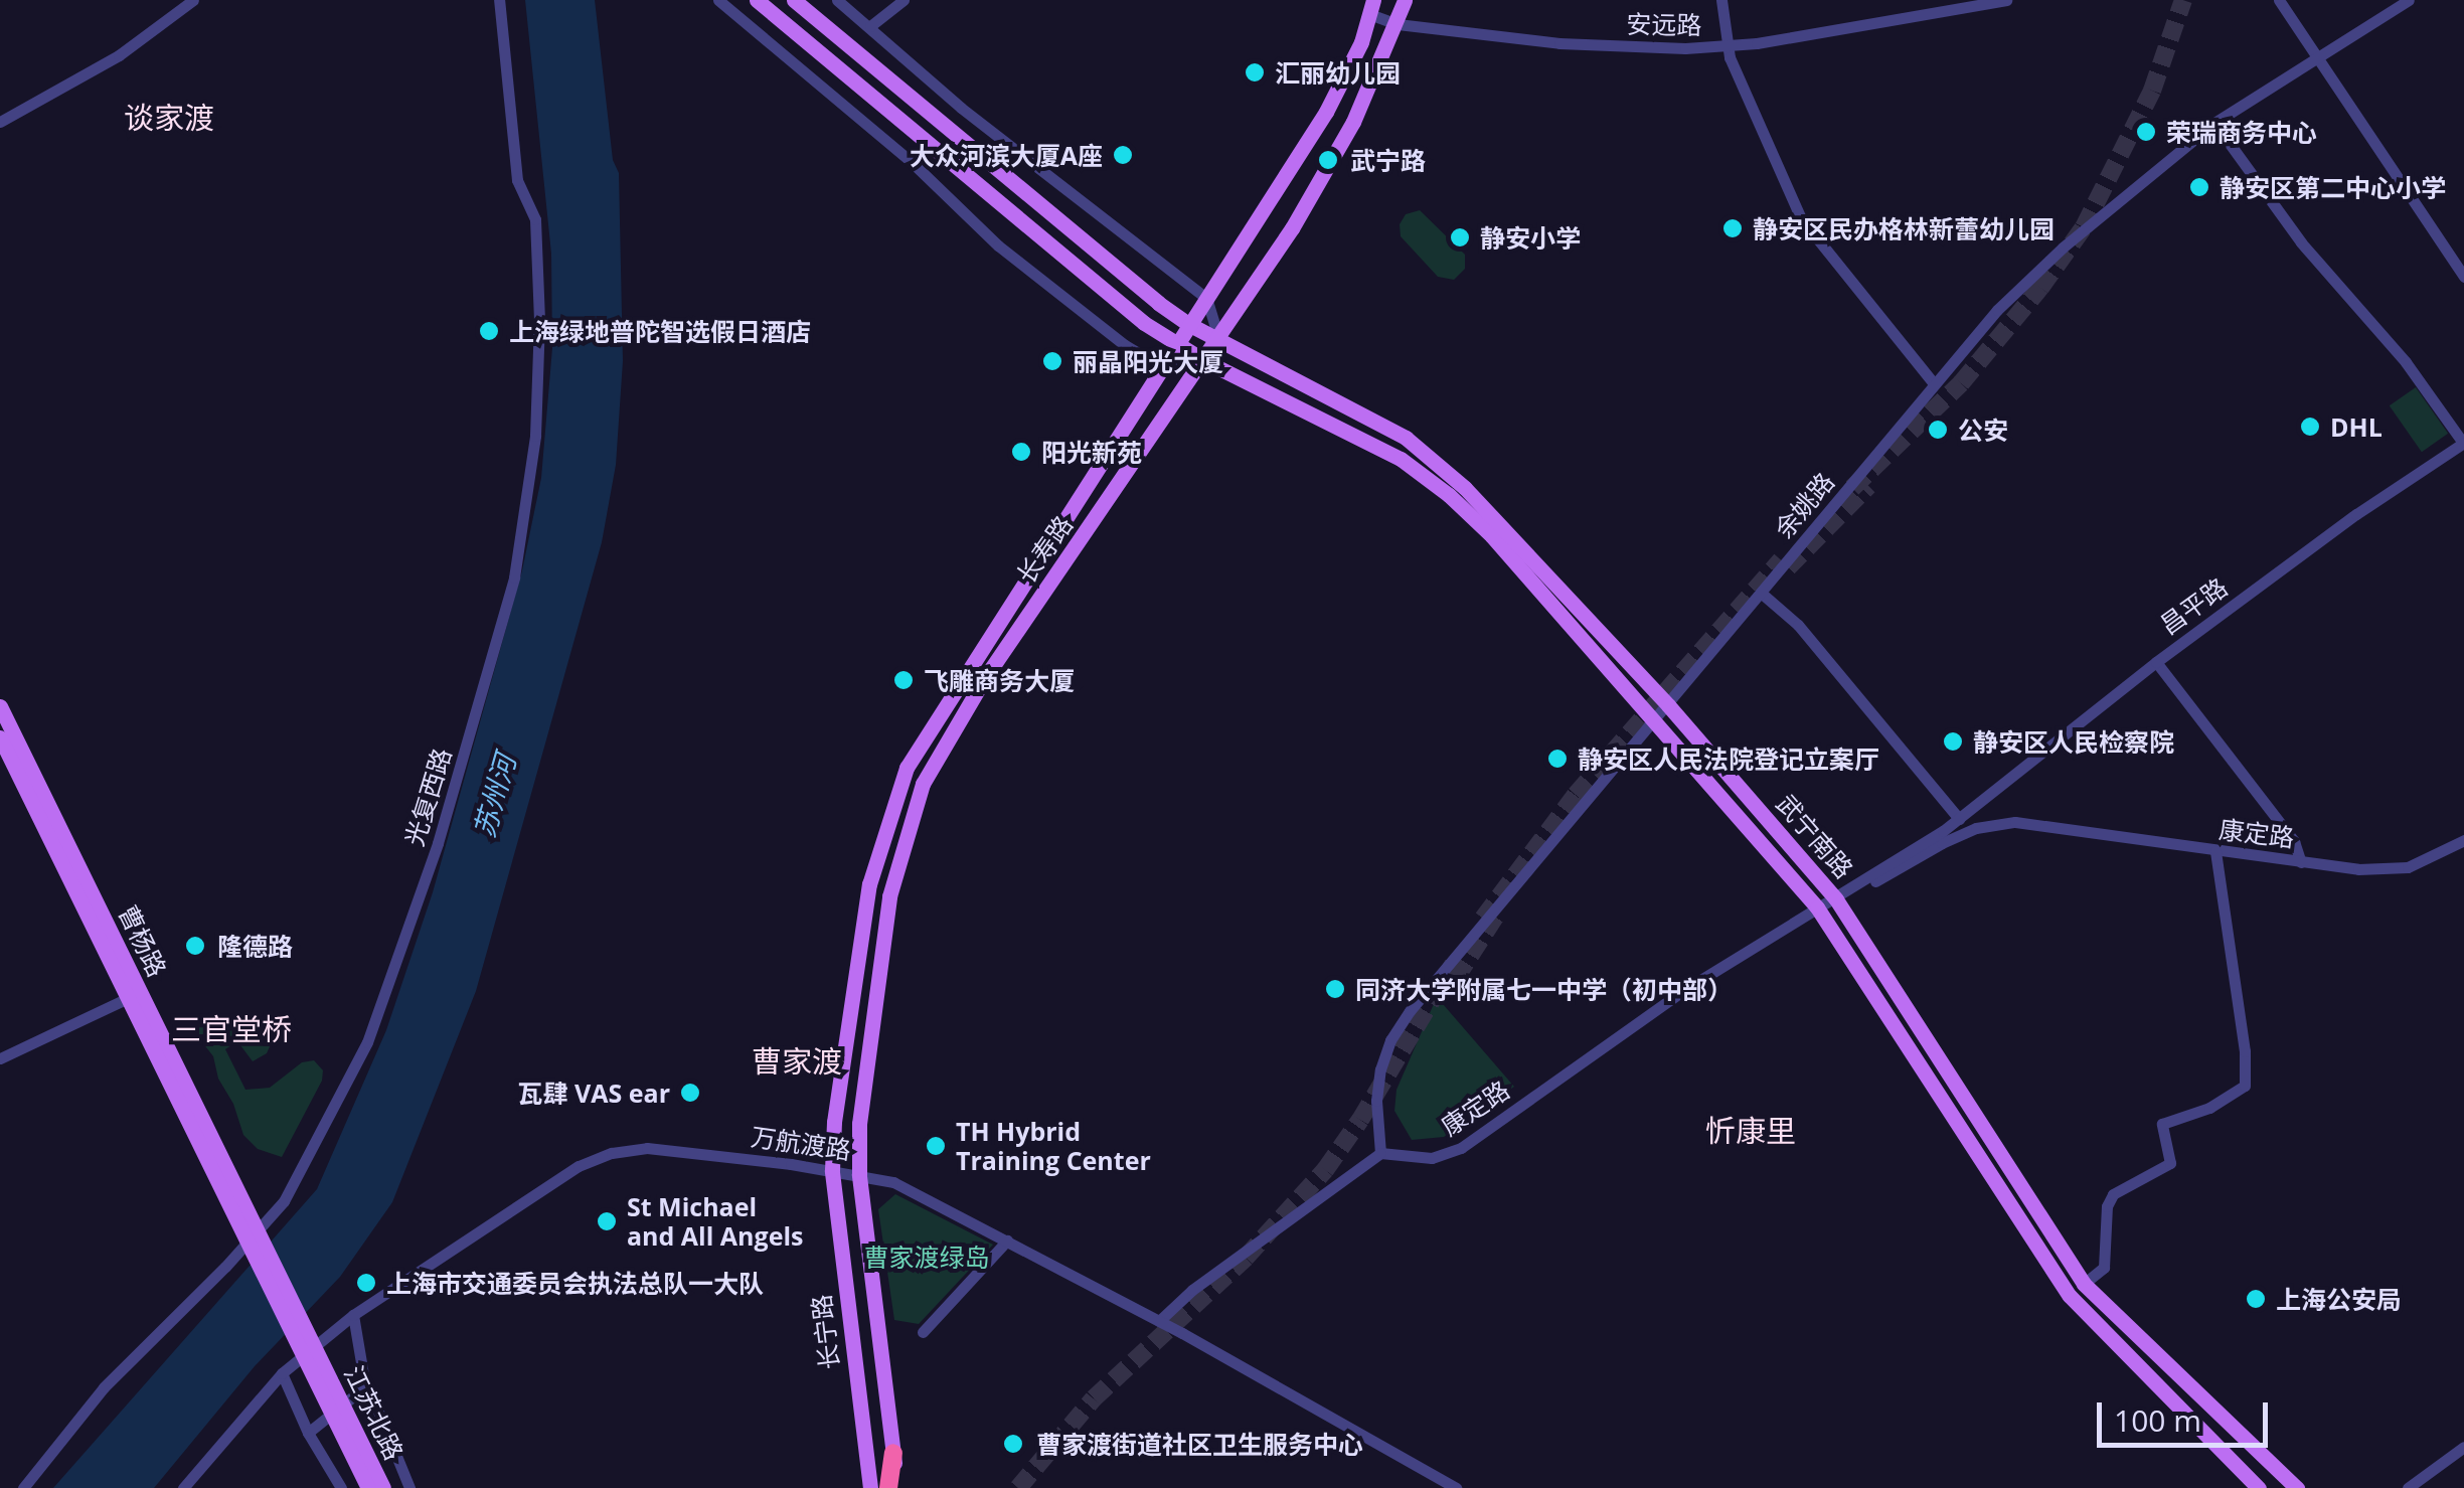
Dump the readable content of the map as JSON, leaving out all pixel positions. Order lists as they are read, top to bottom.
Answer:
{
  "streets": {
    "main road": [
      "长寿路",
      "武宁南路",
      "曹杨路",
      "长宁路",
      "江苏北路"
    ],
    "street": [
      "安远路",
      "余姚路",
      "昌平路",
      "光复西路",
      "康定路",
      "万航渡路"
    ]
  },
  "crossings": [
    ["安远路", "长寿路"],
    ["余姚路", "康定路"],
    ["余姚路", "武宁南路"],
    ["长寿路", "武宁南路"],
    ["长寿路", "万航渡路"],
    ["长寿路", "长宁路"],
    ["昌平路", "康定路"],
    ["康定路", "武宁南路"],
    ["曹杨路", "江苏北路"],
    ["万航渡路", "长宁路"]
  ],
  "districts": [
    "谈家渡",
    "三官堂桥",
    "曹家渡",
    "忻康里"
  ],
  "water": ["苏州河"],
  "parks": ["曹家渡绿岛"],
  "places": [
    "汇丽幼儿园",
    "荣瑞商务中心",
    "大众河滨大厦A座",
    "武宁路",
    "静安区第二中心小学",
    "静安区民办格林新蕾幼儿园",
    "静安小学",
    "上海绿地普陀智选假日酒店",
    "丽晶阳光大厦",
    "DHL",
    "公安",
    "阳光新苑",
    "飞雕商务大厦",
    "静安区人民检察院",
    "静安区人民法院登记立案厅",
    "隆德路",
    "同济大学附属七一中学（初中部）",
    "瓦肆 VAS ear",
    "TH Hybrid Training Center",
    "St Michael and All Angels",
    "上海市交通委员会执法总队一大队",
    "上海公安局",
    "曹家渡街道社区卫生服务中心"
  ],
  "scale_bar": "100 m"
}
